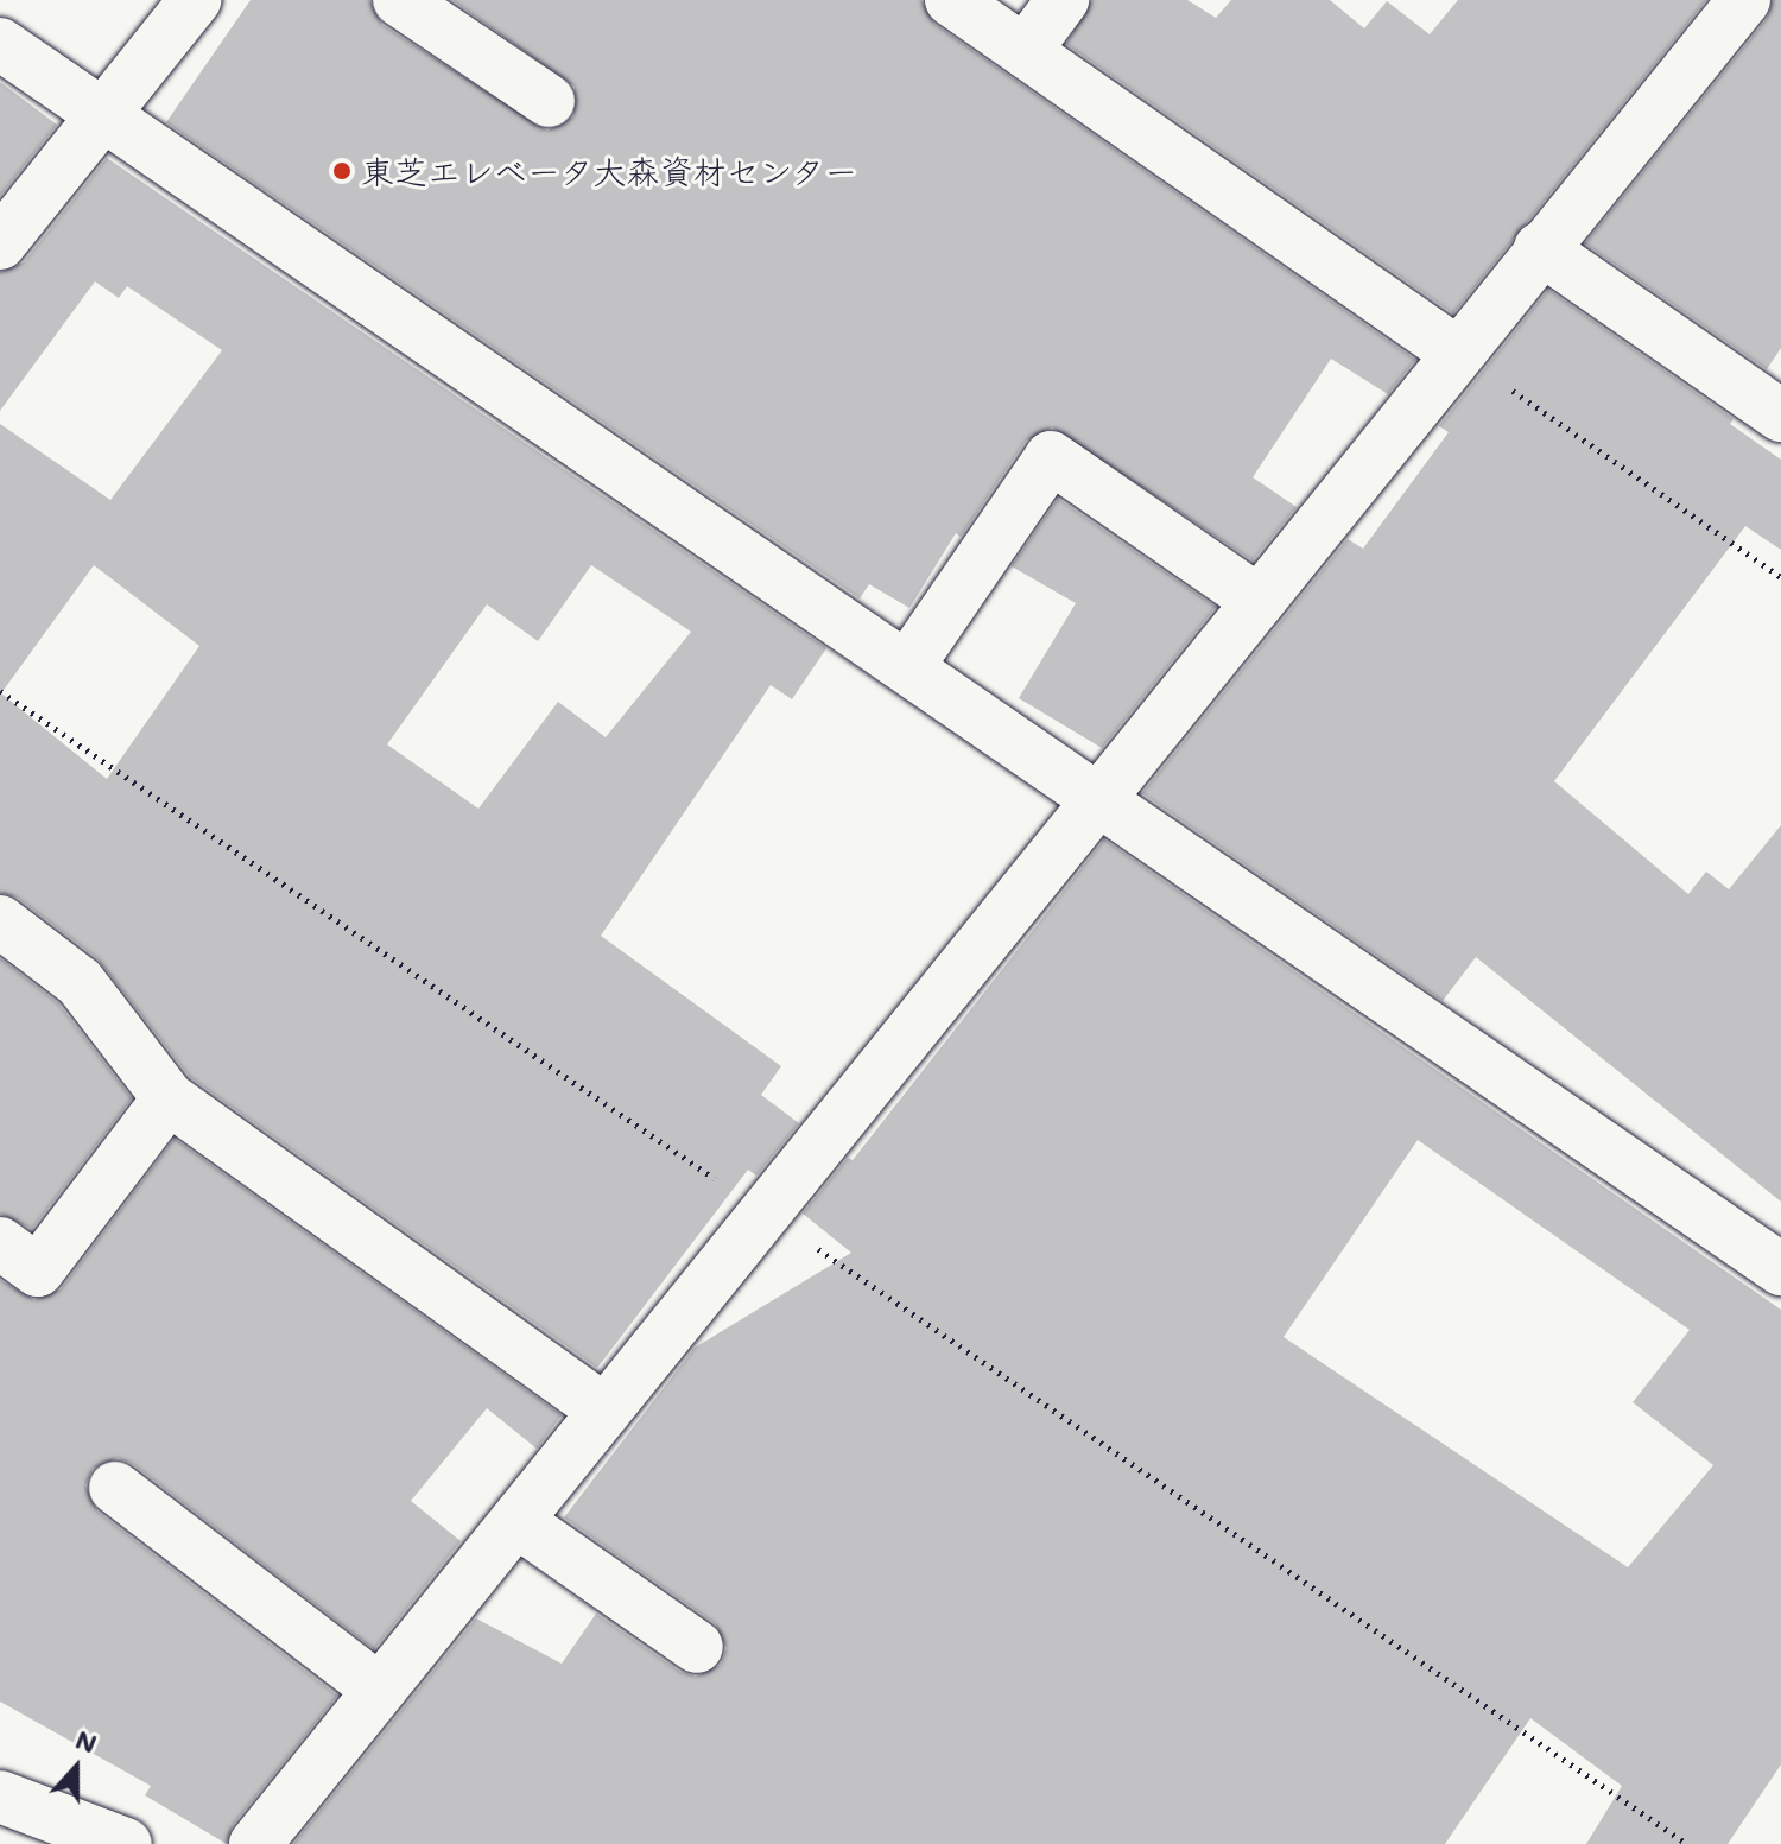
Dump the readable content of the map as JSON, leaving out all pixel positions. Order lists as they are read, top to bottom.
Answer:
{
  "places": ["東芝エレベータ大森資材センター"],
  "north": "top"
}
